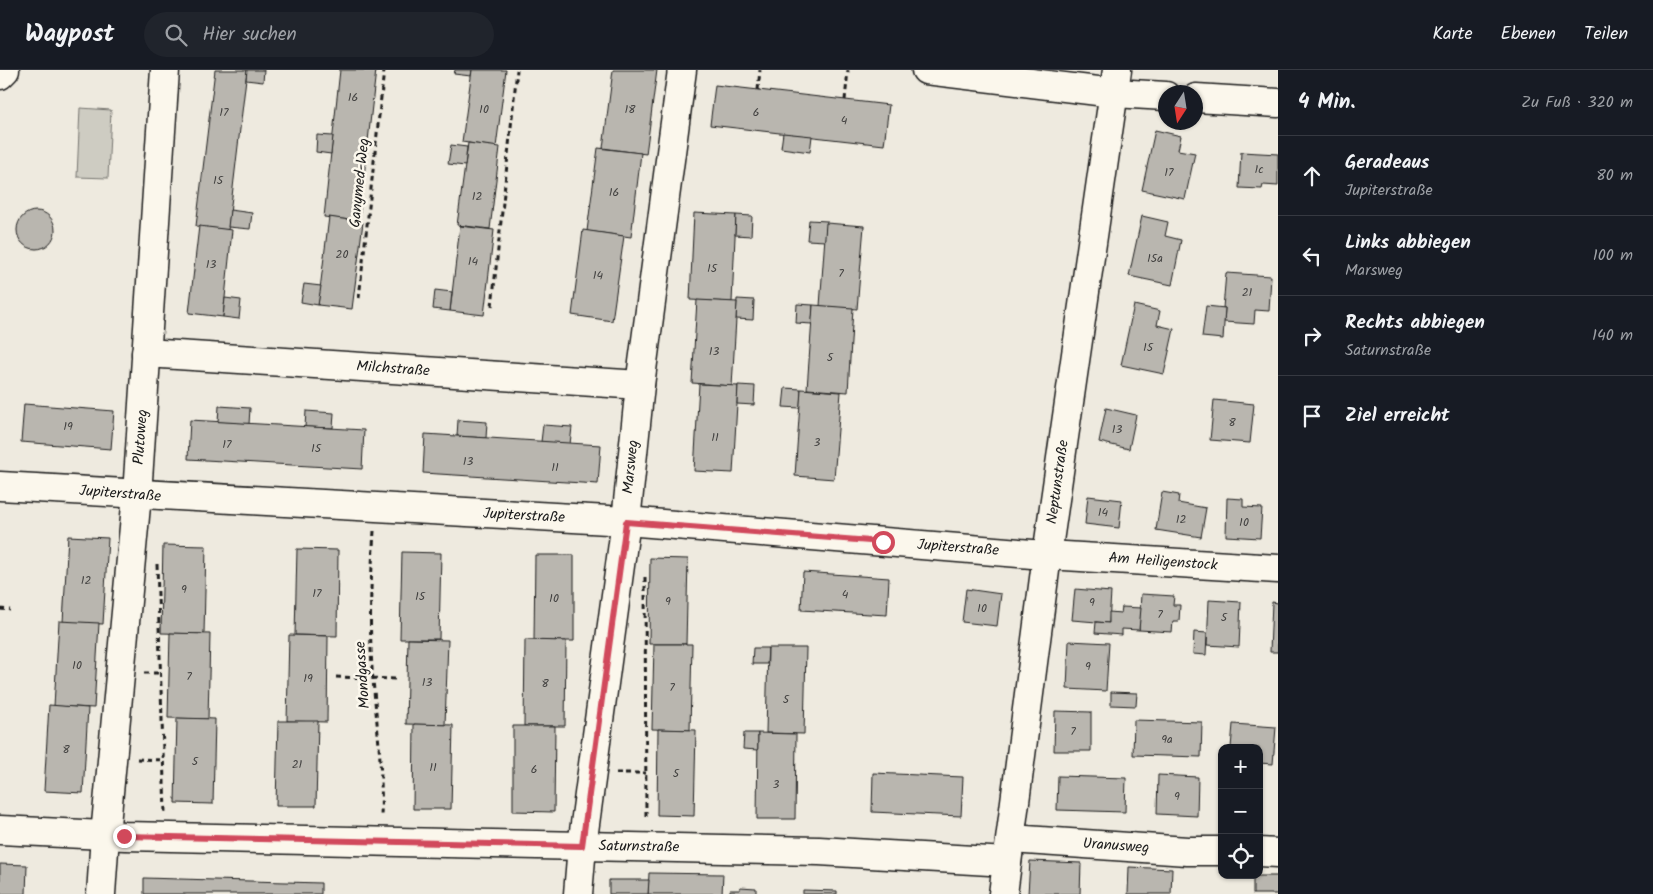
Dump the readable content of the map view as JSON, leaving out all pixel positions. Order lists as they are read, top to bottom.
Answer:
{
  "streets": {
    "street": [
      "Milchstraße",
      "Plutoweg",
      "Marsweg",
      "Neptunstraße",
      "Jupiterstraße",
      "Am Heiligenstock",
      "Uranusweg",
      "Saturnstraße"
    ],
    "path": ["Ganymed-Weg", "Mondgasse"]
  },
  "crossings": [
    ["Milchstraße", "Plutoweg"],
    ["Milchstraße", "Marsweg"],
    ["Plutoweg", "Jupiterstraße"],
    ["Plutoweg", "Saturnstraße"],
    ["Marsweg", "Jupiterstraße"],
    ["Marsweg", "Saturnstraße"],
    ["Neptunstraße", "Jupiterstraße"],
    ["Neptunstraße", "Am Heiligenstock"],
    ["Neptunstraße", "Uranusweg"],
    ["Neptunstraße", "Saturnstraße"],
    ["Jupiterstraße", "Am Heiligenstock"],
    ["Jupiterstraße", "Mondgasse"],
    ["Mondgasse", "Saturnstraße"],
    ["Uranusweg", "Saturnstraße"]
  ],
  "house_numbers": [
    "16",
    "10",
    "18",
    "17",
    "6",
    "4",
    "1c",
    "17",
    "15",
    "16",
    "12",
    "20",
    "15a",
    "14",
    "13",
    "15",
    "7",
    "14",
    "21",
    "15",
    "13",
    "5",
    "8",
    "19",
    "13",
    "11",
    "3",
    "17",
    "15",
    "13",
    "11",
    "14",
    "12",
    "10",
    "12",
    "9",
    "17",
    "4",
    "15",
    "10",
    "9",
    "9",
    "10",
    "7",
    "5",
    "10",
    "9",
    "7",
    "19",
    "13",
    "8",
    "7",
    "5",
    "7",
    "9a",
    "8",
    "5",
    "21",
    "11",
    "6",
    "5",
    "3",
    "9"
  ],
  "north": "bottom",
  "page": {
    "header": "Waypost",
    "search": "Hier suchen",
    "nav": ["Karte", "Ebenen", "Teilen"],
    "heading": ["4 Min.", "Zu Fuß · 320 m"],
    "list": [
      ["Geradeaus", "Jupiterstraße", "80 m"],
      ["Links abbiegen", "Marsweg", "100 m"],
      ["Rechts abbiegen", "Saturnstraße", "140 m"],
      "Ziel erreicht"
    ],
    "map_buttons": ["+", "−"]
  }
}
